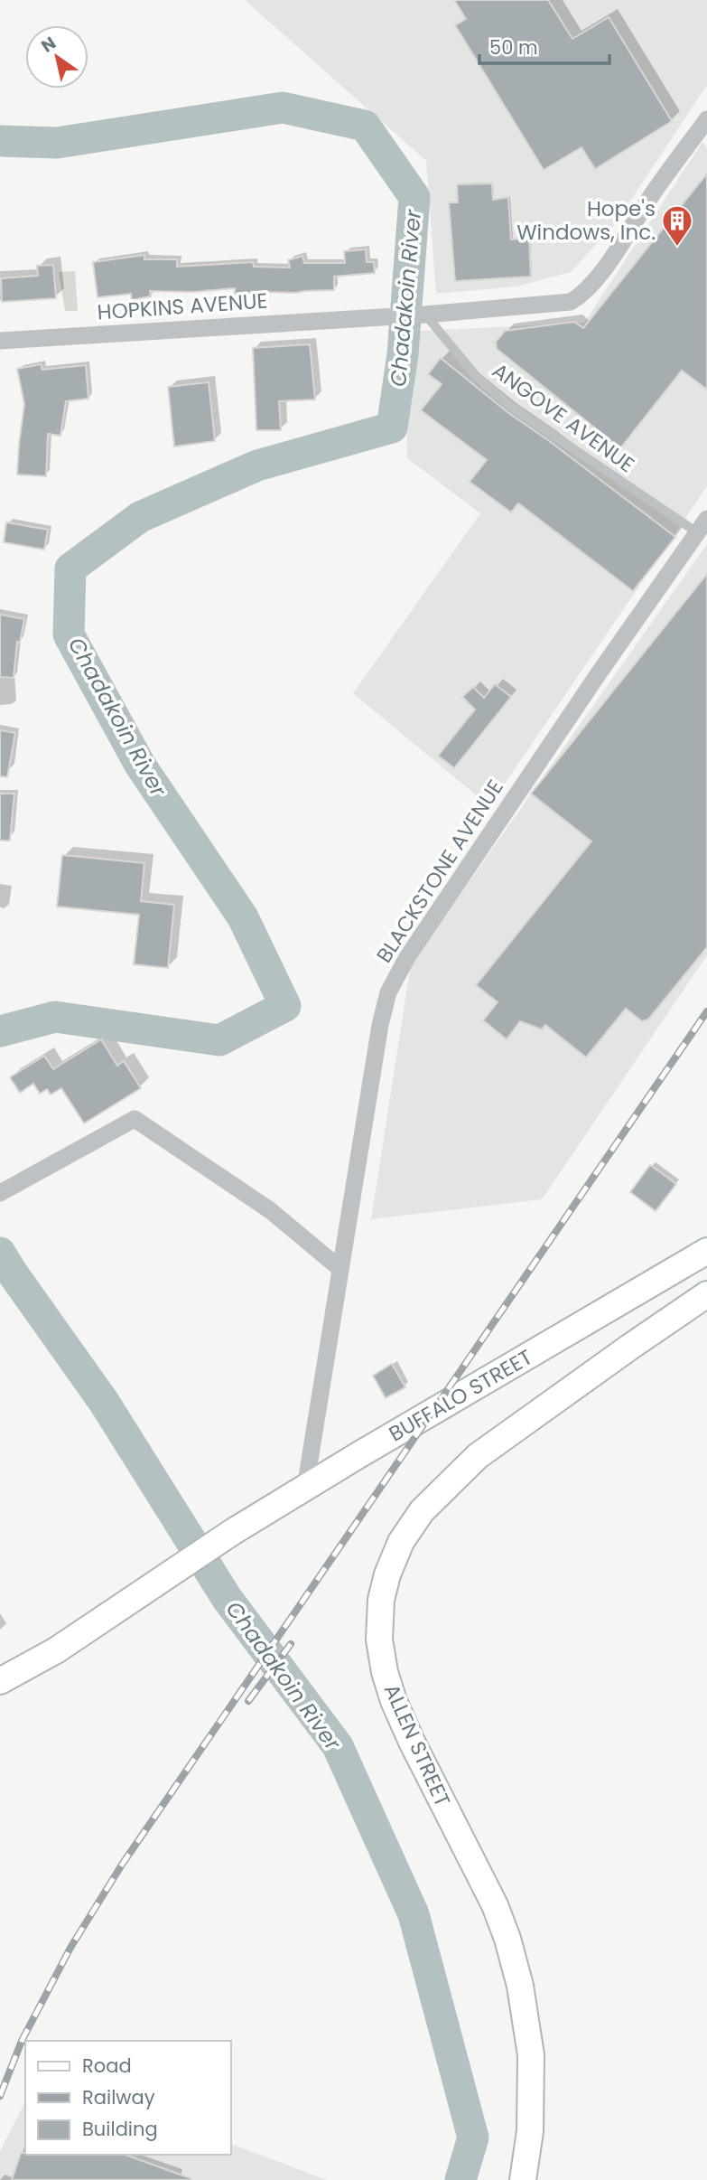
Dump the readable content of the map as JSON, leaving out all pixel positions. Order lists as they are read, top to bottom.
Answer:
{
  "streets": {
    "street": [
      "HOPKINS AVENUE",
      "BLACKSTONE AVENUE",
      "BUFFALO STREET",
      "ALLEN STREET"
    ],
    "lane": ["ANGOVE AVENUE"]
  },
  "crossings": [
    ["HOPKINS AVENUE", "ANGOVE AVENUE"],
    ["ANGOVE AVENUE", "BLACKSTONE AVENUE"],
    ["BLACKSTONE AVENUE", "BUFFALO STREET"]
  ],
  "water": ["Chadakoin River"],
  "places": {
    "building": ["Hope's Windows, Inc."]
  },
  "legend": ["Road", "Railway", "Building"],
  "scale_bar": "50 m",
  "north": "top left"
}
